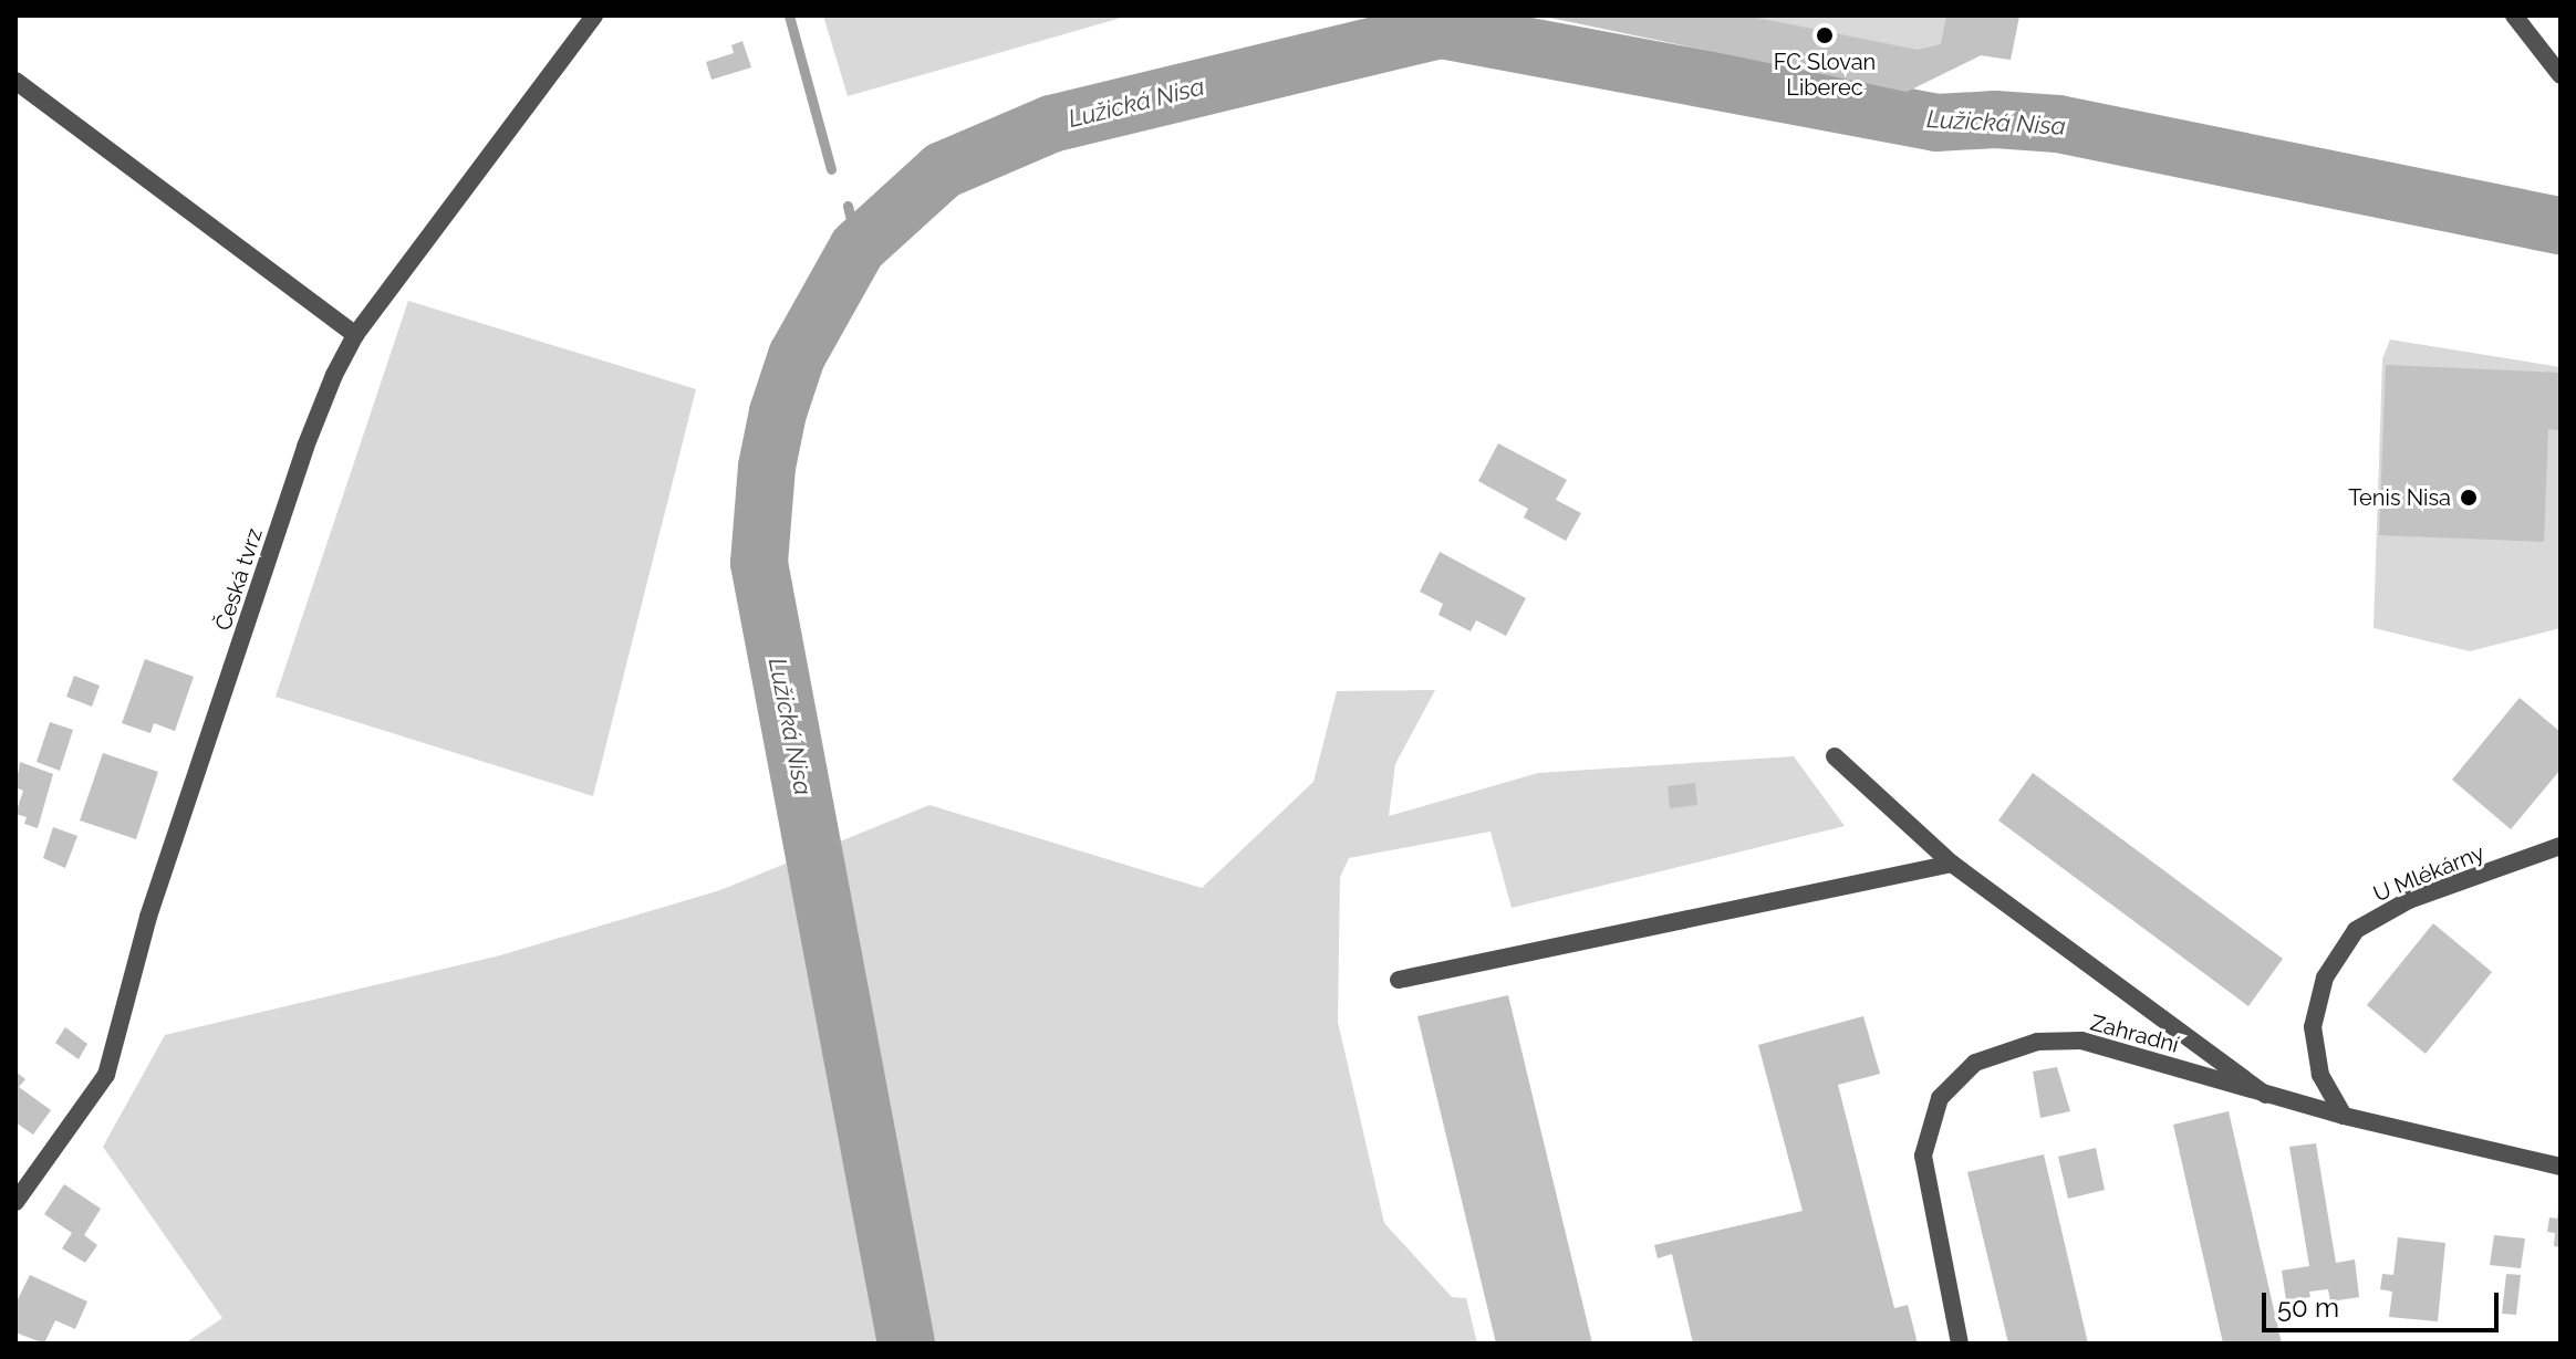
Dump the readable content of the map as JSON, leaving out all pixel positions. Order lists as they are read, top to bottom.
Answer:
{
  "streets": {
    "street": ["Česká tvrz", "U Mlékárny", "Zahradní"]
  },
  "crossings": [
    ["U Mlékárny", "Zahradní"]
  ],
  "water": ["Lužická Nisa"],
  "places": ["FC Slovan Liberec", "Tenis Nisa"],
  "scale_bar": "50 m"
}
